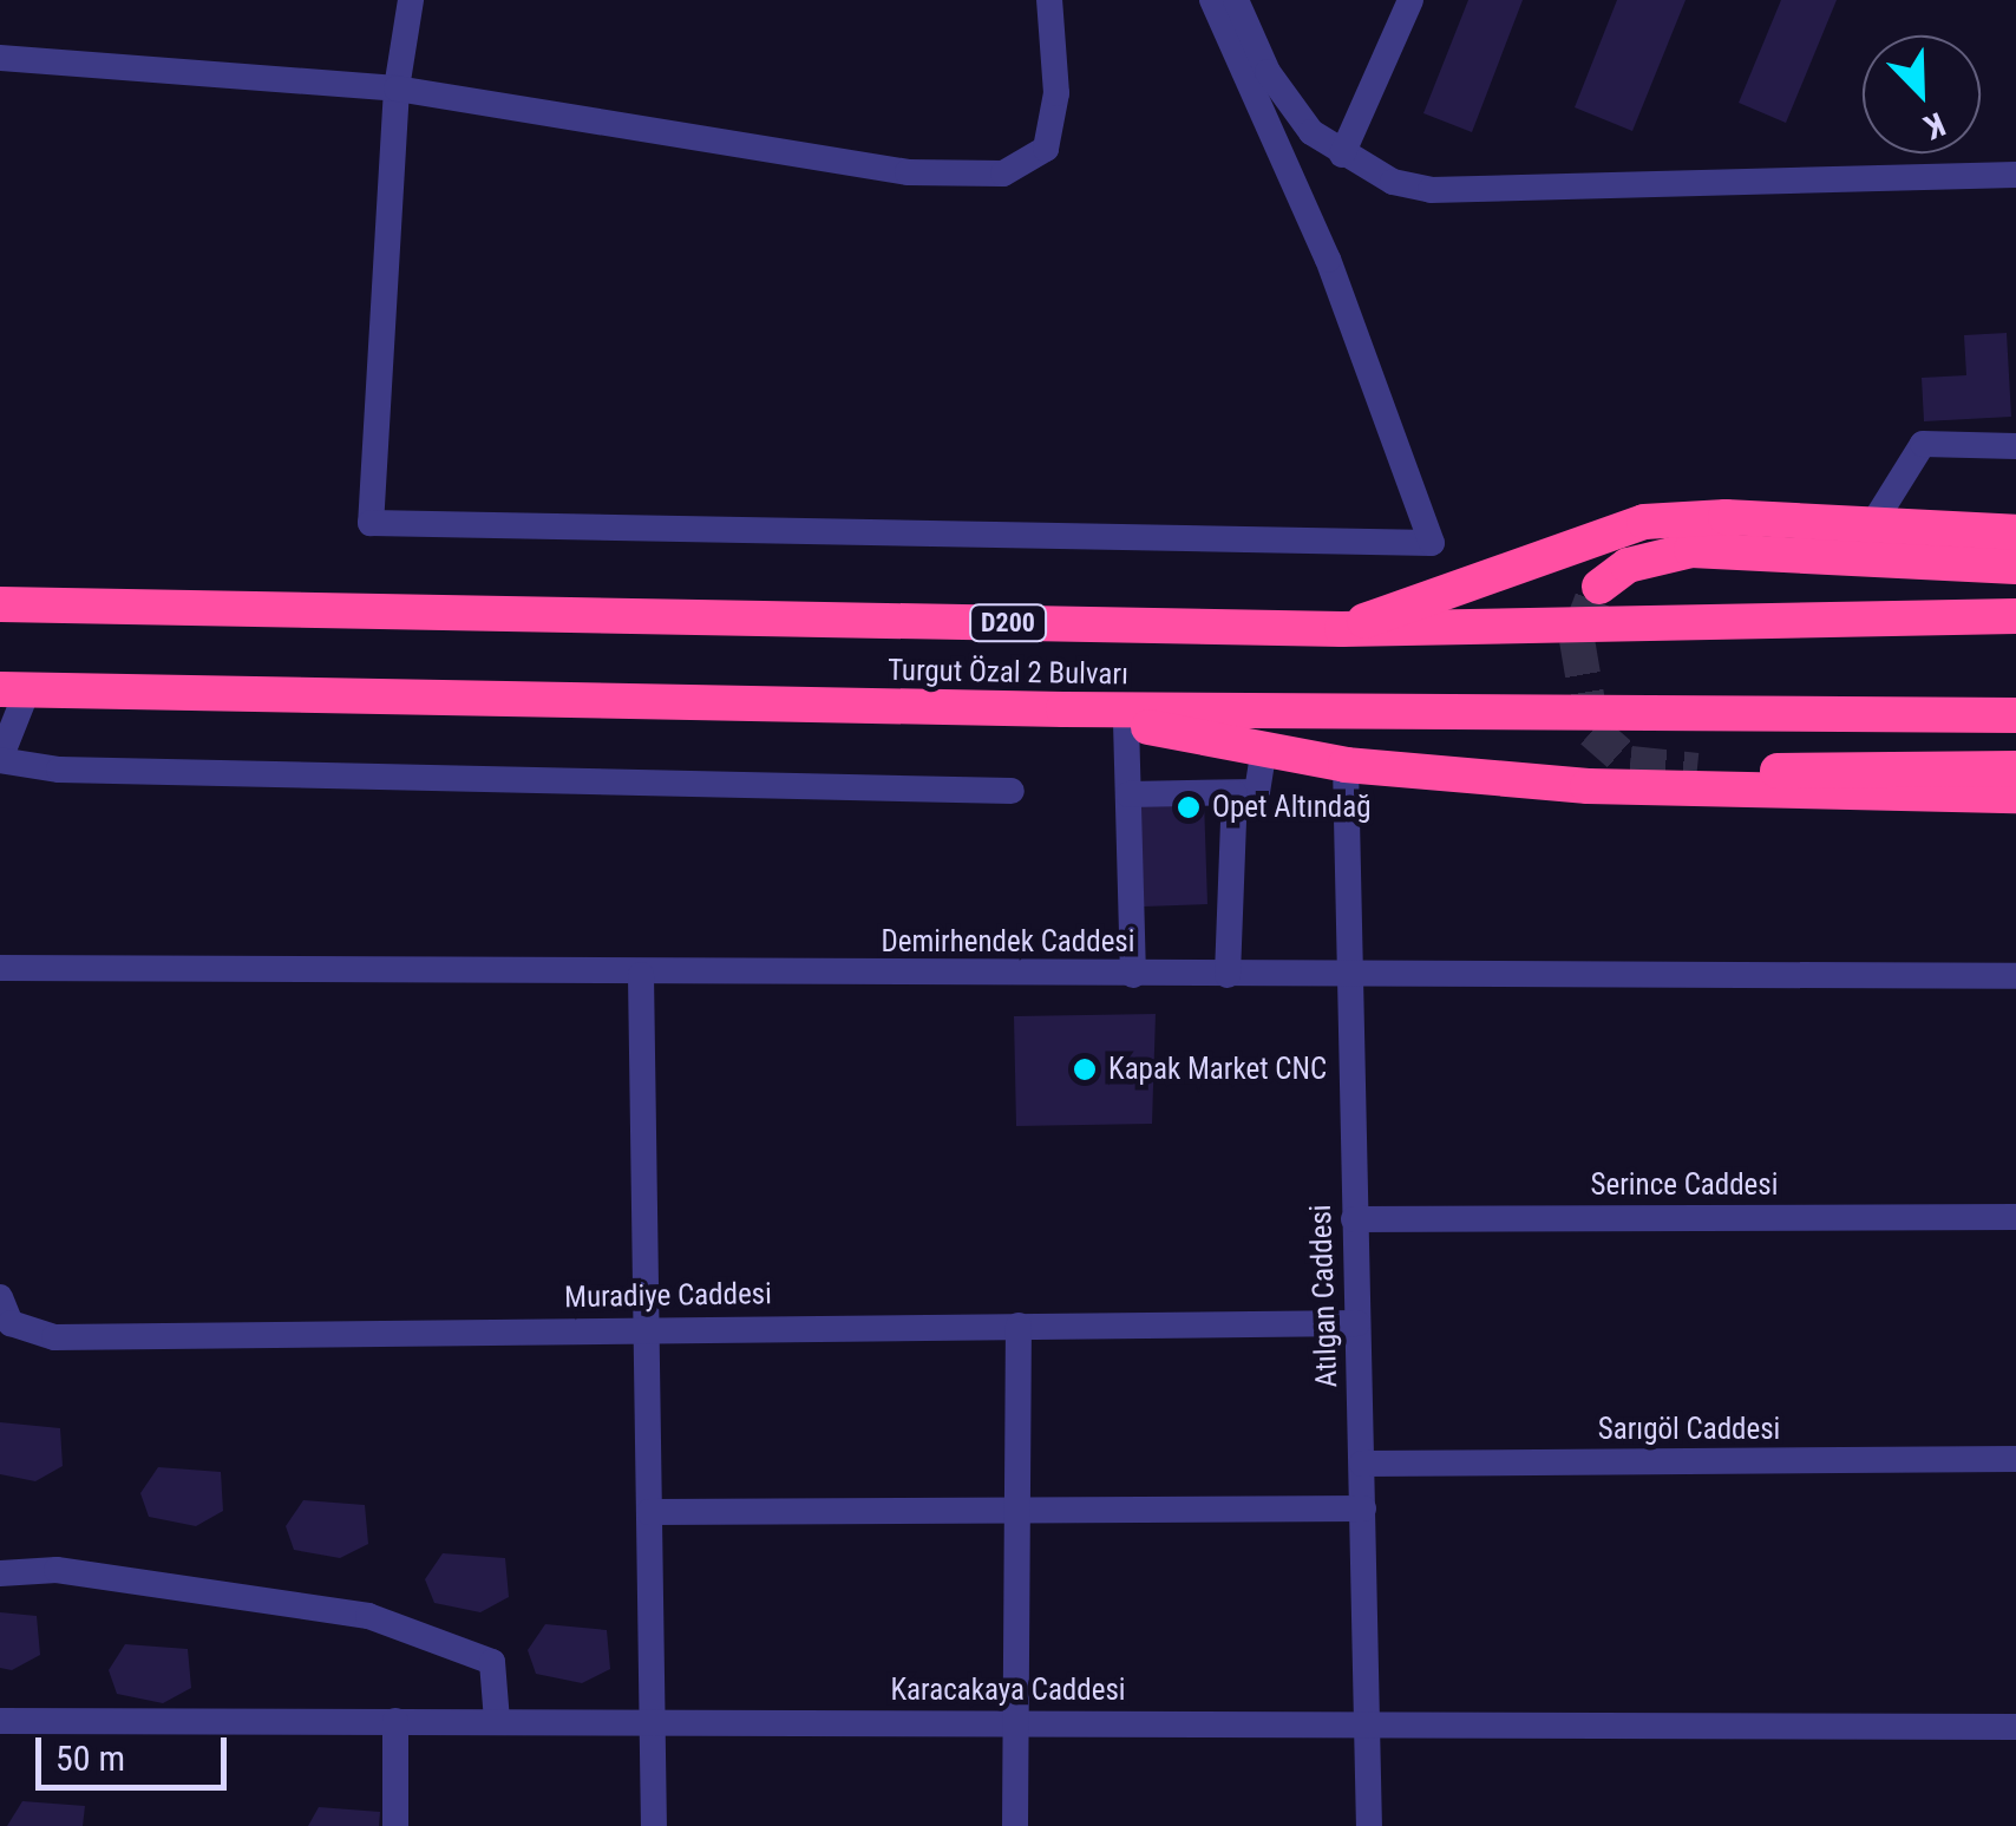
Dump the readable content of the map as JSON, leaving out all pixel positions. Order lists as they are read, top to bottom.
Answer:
{
  "streets": {
    "highway": ["D200", "Turgut Özal 2 Bulvarı"],
    "street": [
      "Demirhendek Caddesi",
      "Serince Caddesi",
      "Muradiye Caddesi",
      "Atılgan Caddesi",
      "Sarıgöl Caddesi",
      "Karacakaya Caddesi"
    ]
  },
  "crossings": [
    ["Demirhendek Caddesi", "Atılgan Caddesi"],
    ["Serince Caddesi", "Atılgan Caddesi"],
    ["Muradiye Caddesi", "Atılgan Caddesi"],
    ["Atılgan Caddesi", "Sarıgöl Caddesi"],
    ["Atılgan Caddesi", "Karacakaya Caddesi"]
  ],
  "places": ["Opet Altındağ", "Kapak Market CNC"],
  "scale_bar": "50 m",
  "north": "bottom right"
}
